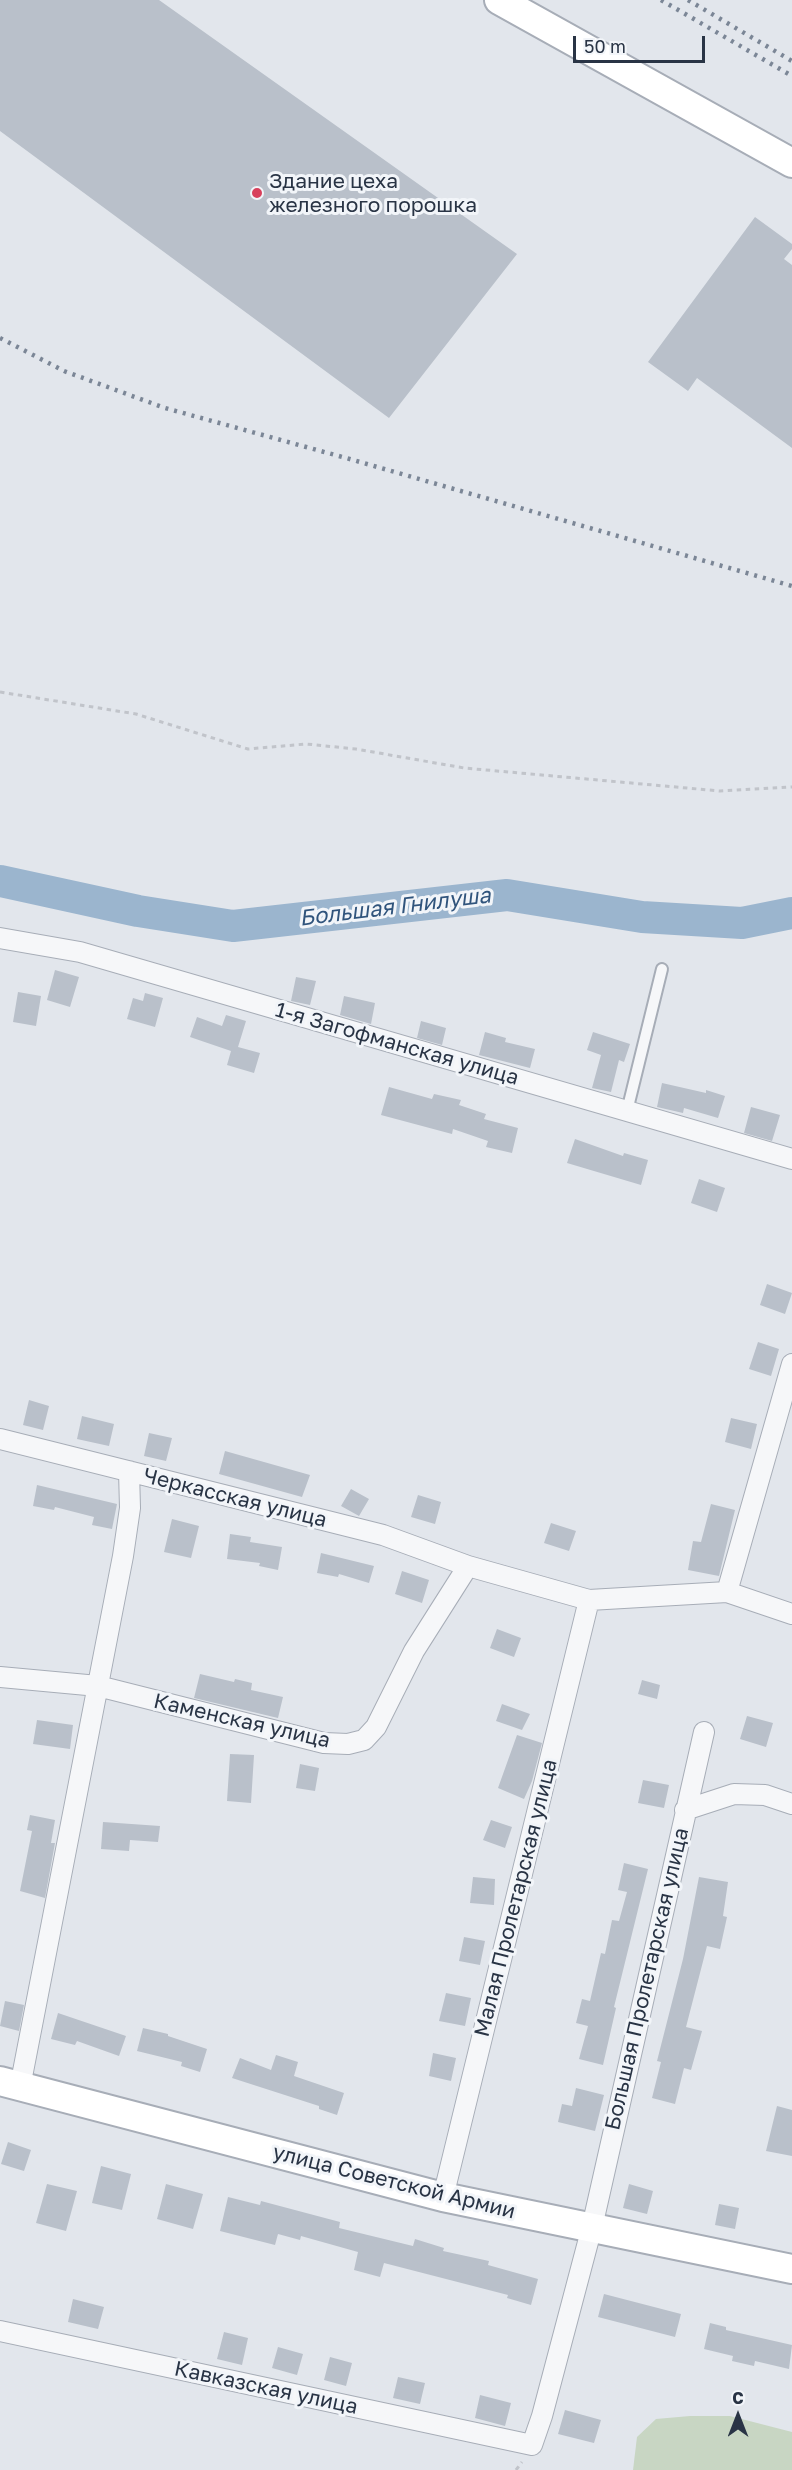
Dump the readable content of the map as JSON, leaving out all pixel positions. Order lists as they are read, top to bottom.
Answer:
{
  "streets": {
    "main road": ["улица Советской Армии"],
    "street": [
      "1-я Загофманская улица",
      "Черкасская улица",
      "Каменская улица",
      "Малая Пролетарская улица",
      "Большая Пролетарская улица",
      "Кавказская улица"
    ]
  },
  "crossings": [
    ["Черкасская улица", "Каменская улица"],
    ["Черкасская улица", "Малая Пролетарская улица"],
    ["Малая Пролетарская улица", "улица Советской Армии"],
    ["Большая Пролетарская улица", "улица Советской Армии"],
    ["Большая Пролетарская улица", "Кавказская улица"]
  ],
  "water": ["Большая Гнилуша"],
  "places": ["Здание цеха железного порошка"],
  "scale_bar": "50 m",
  "north": "top"
}
